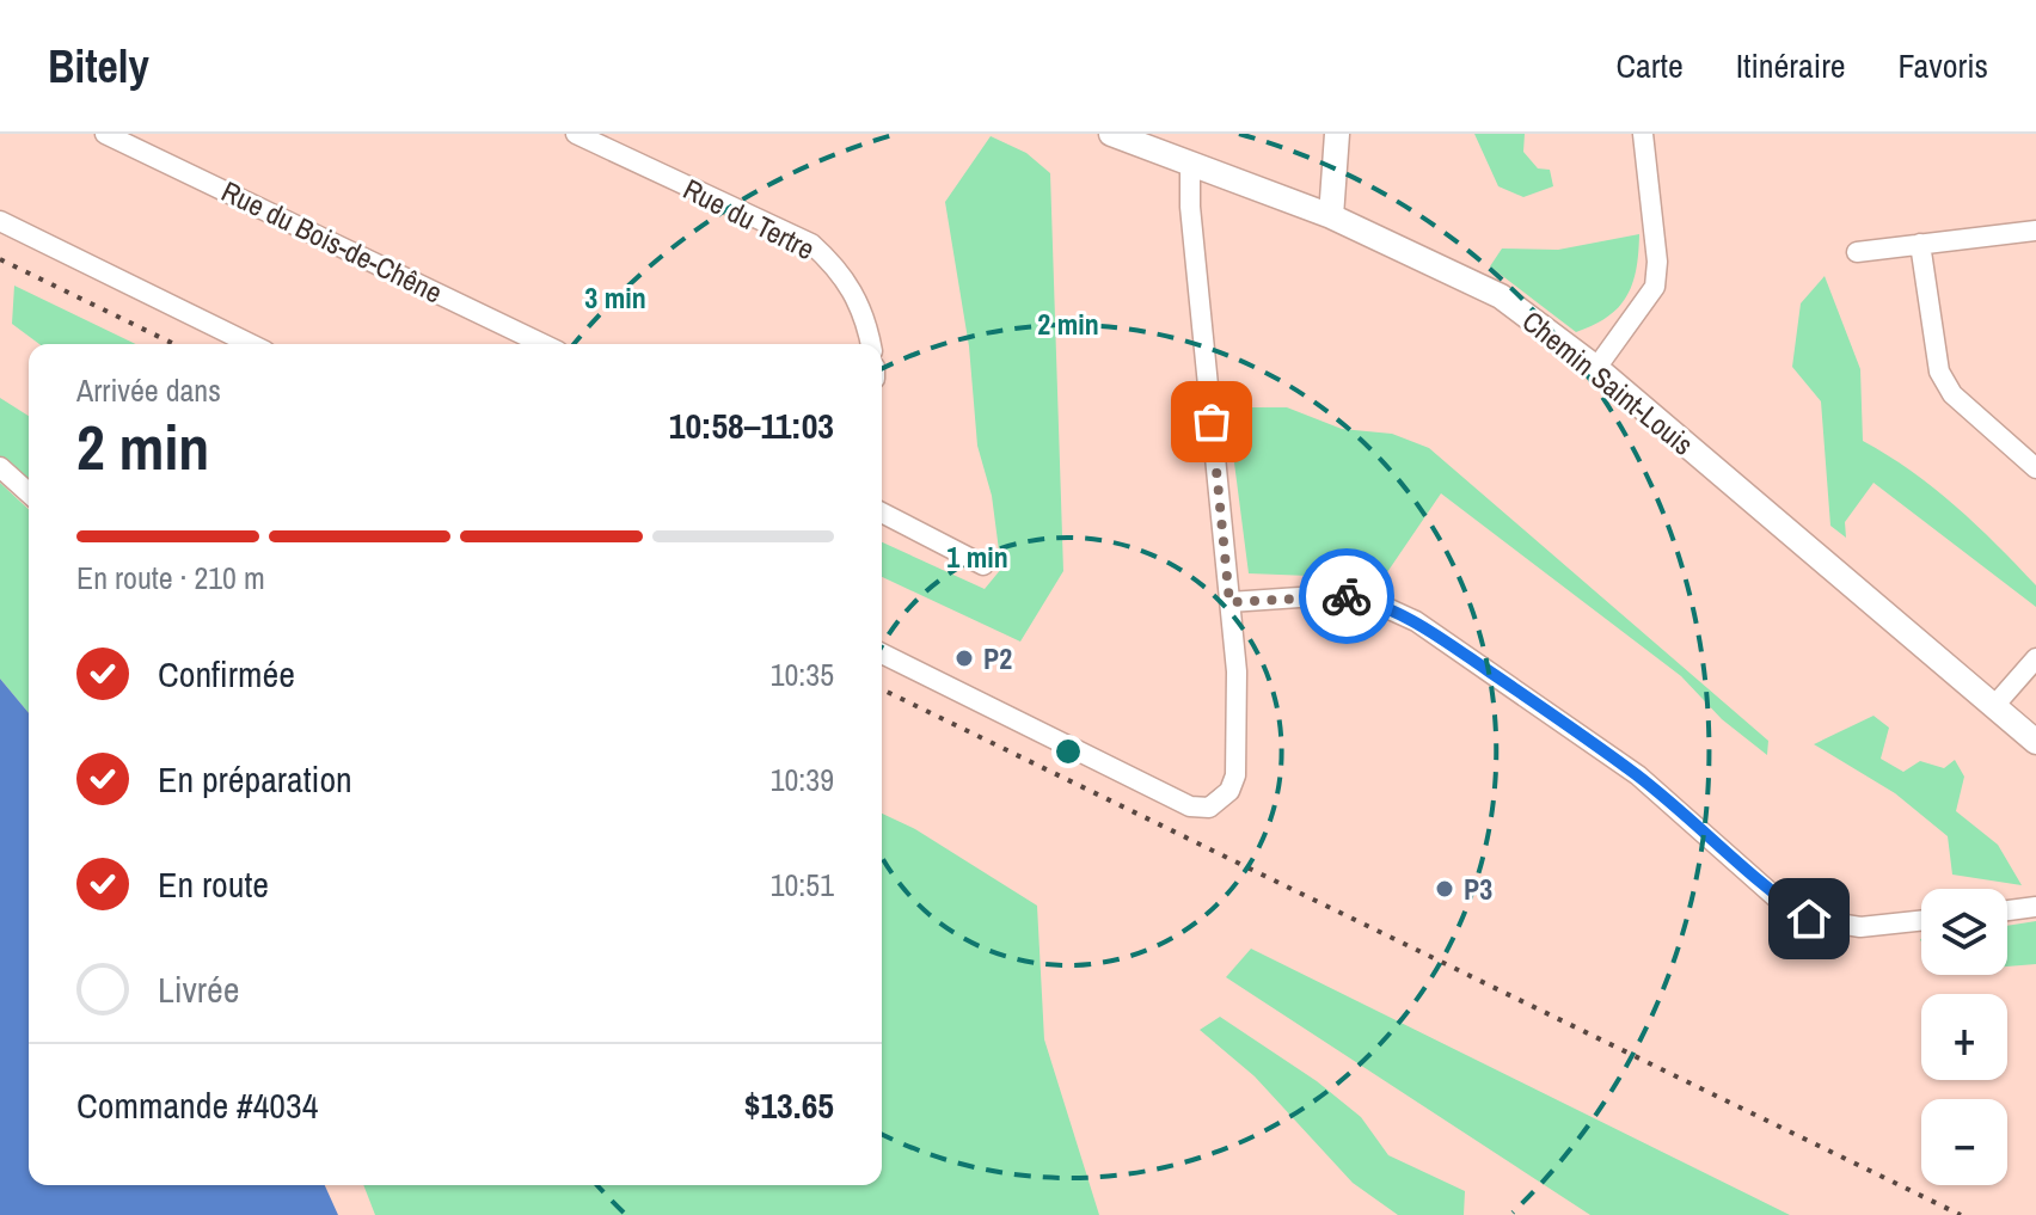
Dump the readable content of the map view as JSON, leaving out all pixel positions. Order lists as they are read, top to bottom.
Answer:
{
  "streets": {
    "street": ["Rue du Tertre", "Rue du Bois-de-Chêne", "Chemin Saint-Louis"]
  },
  "places": ["P2", "P3"],
  "page": {
    "header": "Bitely",
    "nav": ["Carte", "Itinéraire", "Favoris"],
    "heading": ["2 min", "Arrivée dans", "10:58–11:03"],
    "panel": ["Commande #4034", "$13.65"],
    "bar": "En route · 210 m",
    "list": [
      ["Confirmée", "10:35"],
      ["En préparation", "10:39"],
      ["En route", "10:51"],
      "Livrée"
    ],
    "map_buttons": ["+", "−"]
  },
  "rings": ["3 min", "2 min", "1 min"]
}
